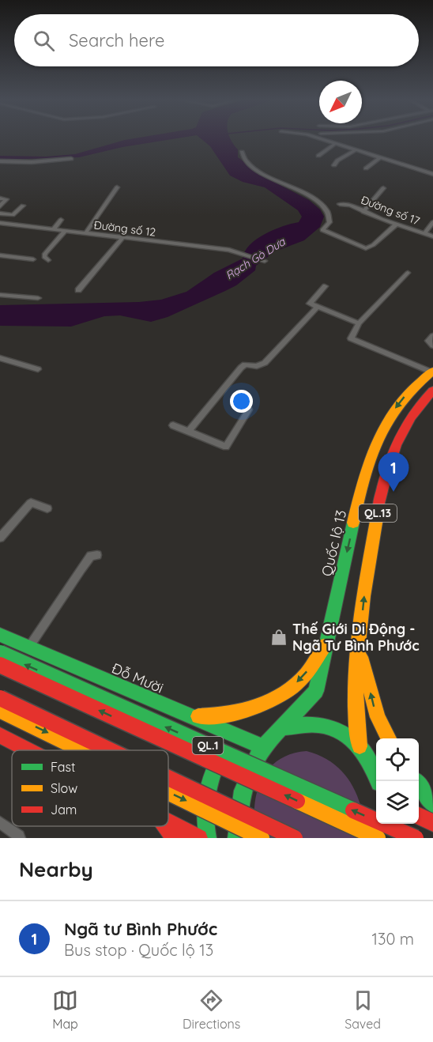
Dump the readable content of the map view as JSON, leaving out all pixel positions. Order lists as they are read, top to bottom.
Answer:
{
  "streets": {
    "highway": [
      "QL.13",
      "Quốc lộ 13",
      "Đỗ Mười",
      "QL.1"
    ],
    "street": ["Đường số 17", "Đường số 12"]
  },
  "crossings": [
    ["QL.13", "Quốc lộ 13"],
    ["QL.13", "Đỗ Mười"]
  ],
  "water": ["Rạch Gò Dưa"],
  "places": {
    "shop": ["Thế Giới Di Động - Ngã Tư Bình Phước"]
  },
  "legend": ["Fast", "Slow", "Jam"],
  "north": "bottom left",
  "page": {
    "search": "Search here",
    "pins": "1",
    "heading": "Nearby",
    "list": [
      {
        "mark": "1",
        "name": "Ngã tư Bình Phước",
        "note": "Bus stop · Quốc lộ 13",
        "value": "130 m"
      }
    ],
    "nav": ["Map", "Directions", "Saved"]
  }
}
